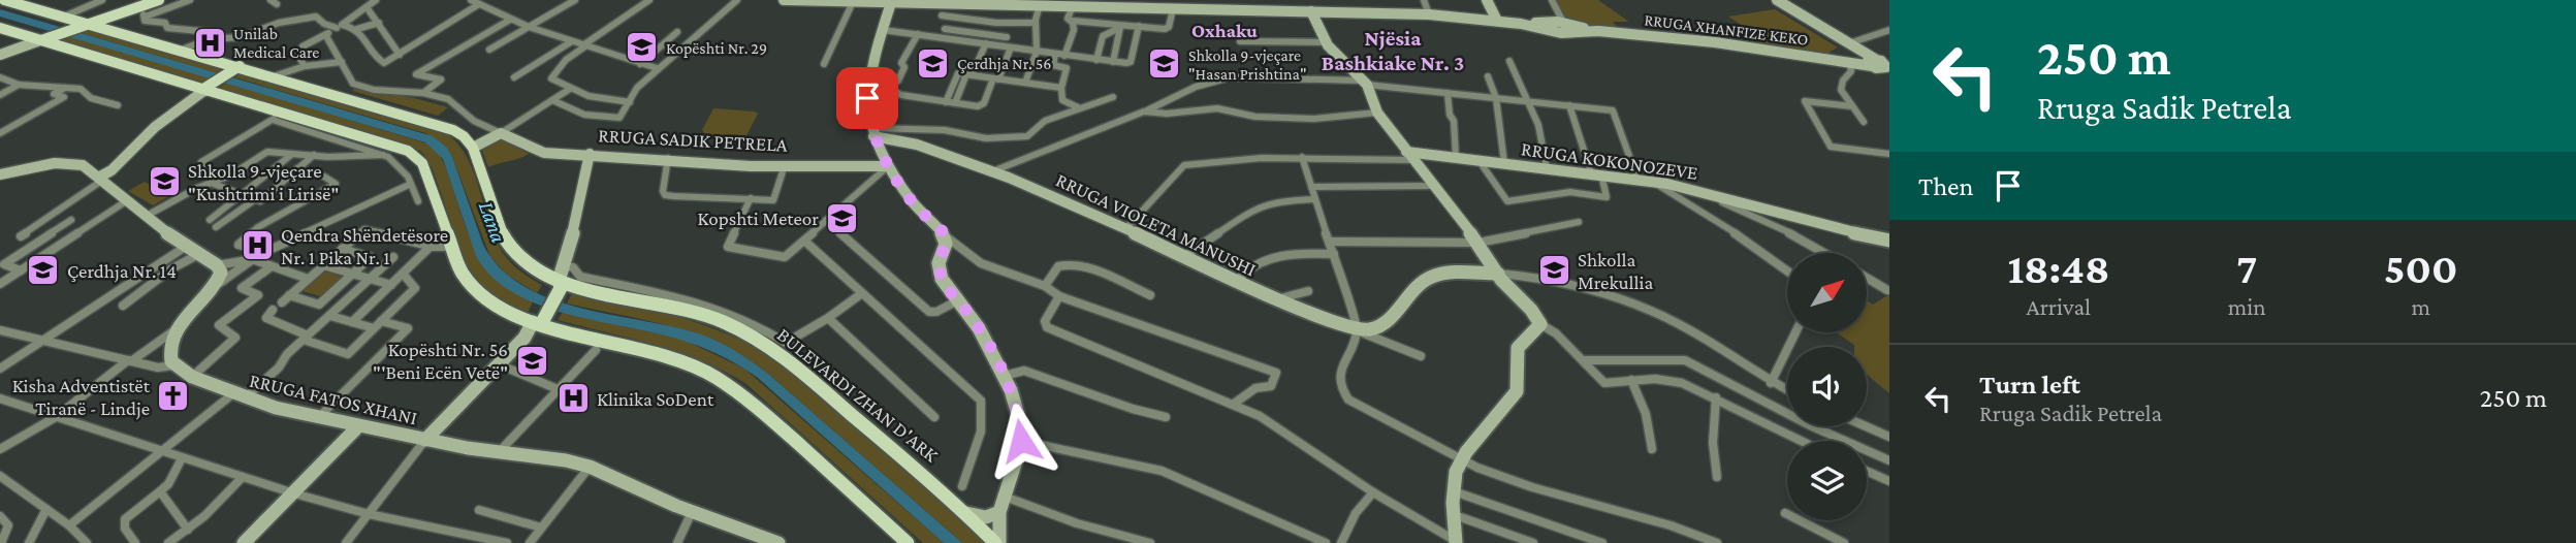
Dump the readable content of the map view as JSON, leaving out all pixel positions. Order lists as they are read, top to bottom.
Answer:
{
  "streets": {
    "main road": [
      "RRUGA XHANFIZE KEKO",
      "RRUGA KOKONOZEVE",
      "RRUGA VIOLETA MANUSHI",
      "BULEVARDI ZHAN D'ARK",
      "RRUGA FATOS XHANI"
    ],
    "street": ["RRUGA SADIK PETRELA"]
  },
  "districts": ["Oxhaku", "Njësia Bashkiake Nr. 3"],
  "water": ["Lana"],
  "places": {
    "hospital": ["Unilab Medical Care", "Qendra Shëndetësore Nr. 1 Pika Nr. 1", "Klinika SoDent"],
    "school or university": [
      "Kopështi Nr. 29",
      "Çerdhja Nr. 56",
      "Shkolla 9-vjeçare \"Hasan Prishtina\"",
      "Shkolla 9-vjeçare \"Kushtrimi i Lirisë\"",
      "Kopshti Meteor",
      "Çerdhja Nr. 14",
      "Shkolla Mrekullia",
      "Kopështi Nr. 56 \"'Beni Ecën Vetë\""
    ],
    "church": ["Kisha Adventistët Tiranë - Lindje"]
  },
  "north": "top right",
  "page": {
    "turn": ["250 m", "Rruga Sadik Petrela"],
    "then": "Then",
    "eta": [
      "18:48",
      "Arrival",
      "7",
      "min",
      "500",
      "m"
    ],
    "list": [
      {
        "name": "Turn left",
        "note": "Rruga Sadik Petrela",
        "value": "250 m"
      }
    ]
  }
}
